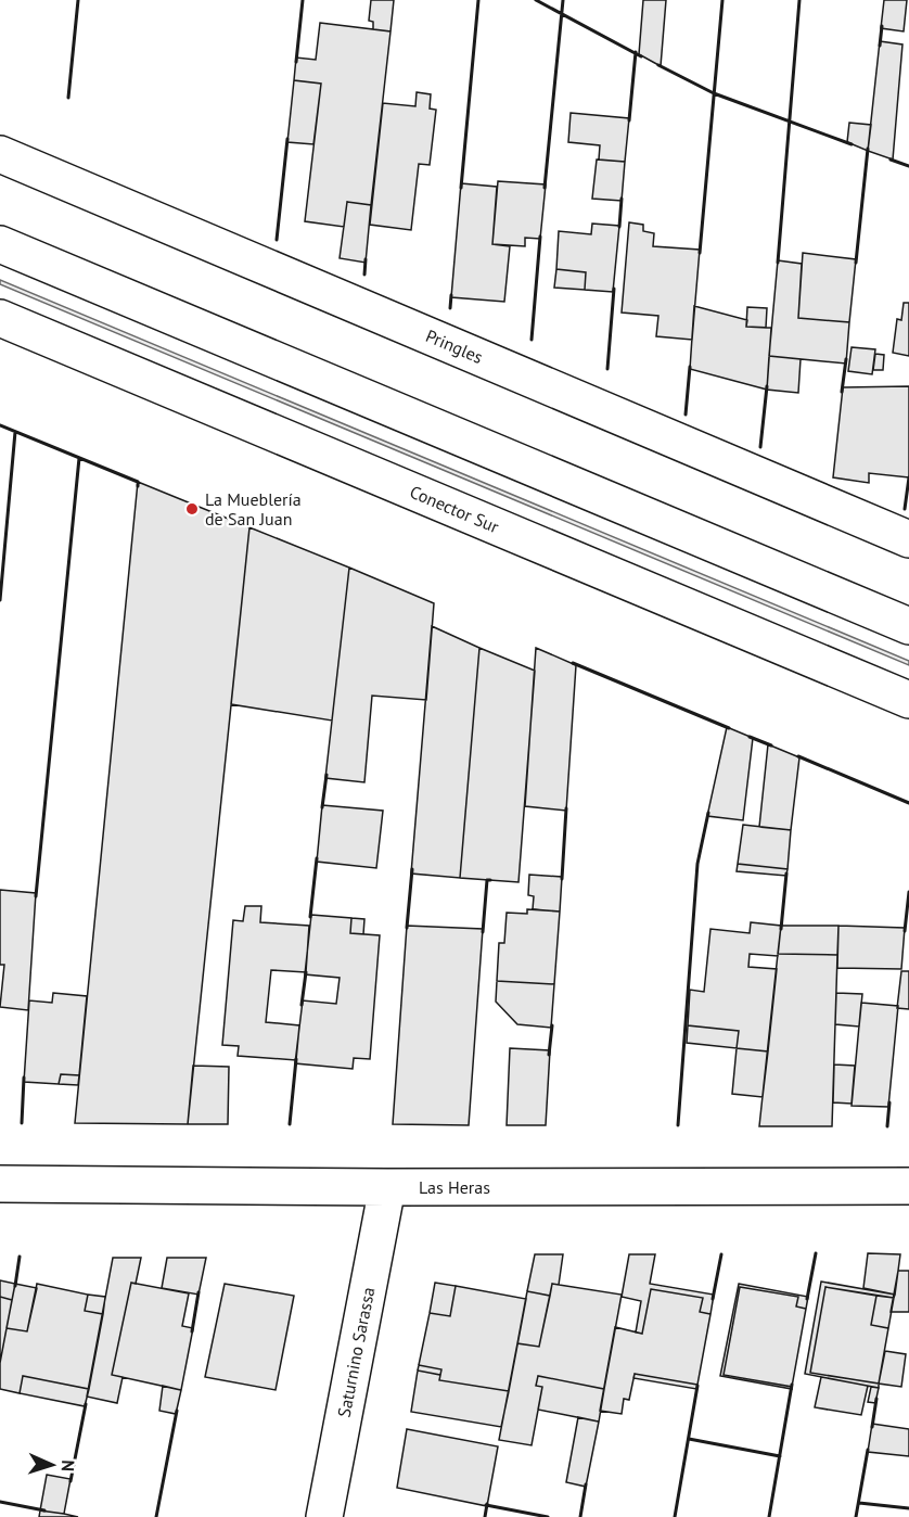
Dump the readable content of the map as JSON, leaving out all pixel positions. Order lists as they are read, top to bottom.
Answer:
{
  "streets": {
    "street": [
      "Pringles",
      "Conector Sur",
      "Las Heras",
      "Saturnino Sarassa"
    ]
  },
  "crossings": [
    ["Las Heras", "Saturnino Sarassa"]
  ],
  "places": ["La Mueblería de San Juan"],
  "north": "right"
}
